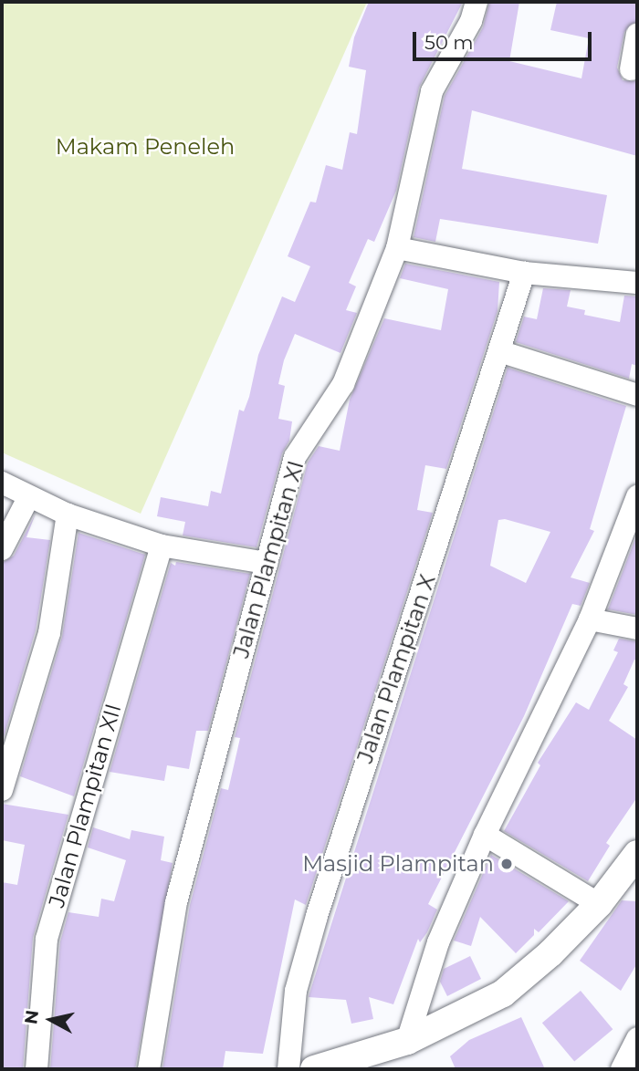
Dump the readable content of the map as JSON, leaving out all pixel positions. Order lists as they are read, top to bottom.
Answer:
{
  "streets": {
    "street": ["Jalan Plampitan XI", "Jalan Plampitan X", "Jalan Plampitan XII"]
  },
  "parks": ["Makam Peneleh"],
  "places": ["Masjid Plampitan"],
  "scale_bar": "50 m",
  "north": "left"
}
